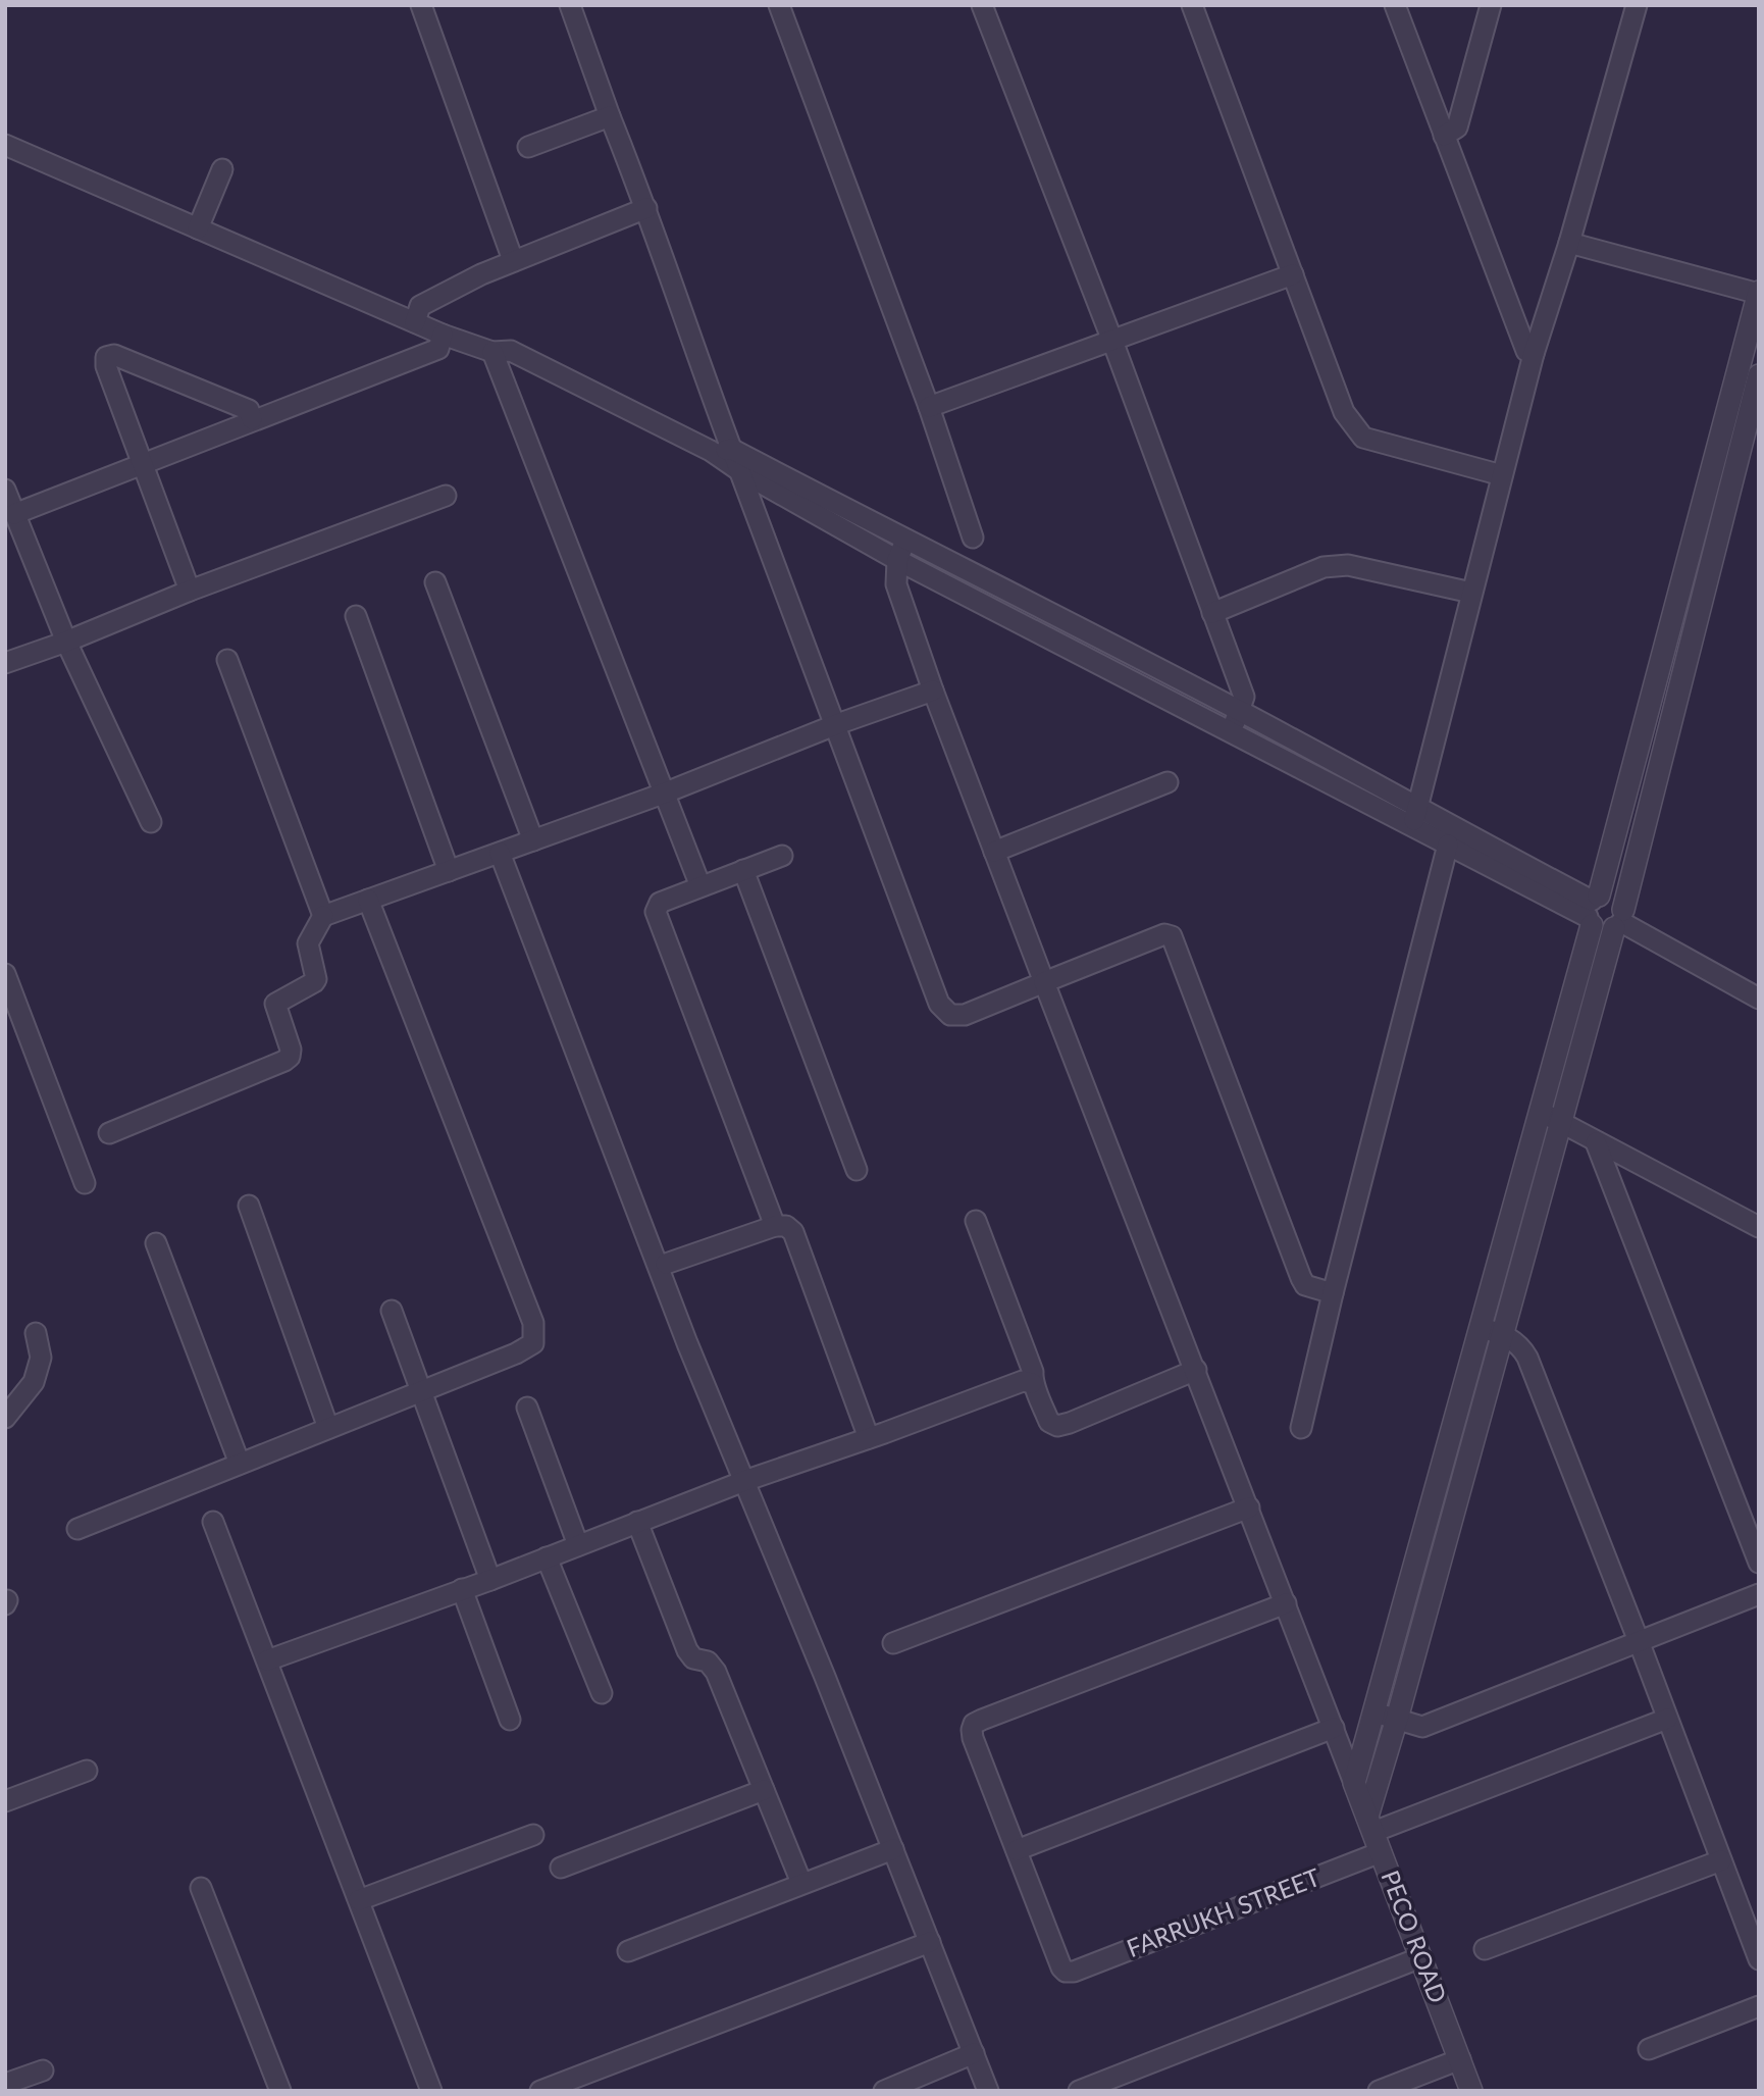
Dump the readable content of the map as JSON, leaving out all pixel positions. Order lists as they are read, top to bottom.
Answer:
{
  "streets": {
    "street": ["FARRUKH STREET", "PECO ROAD"]
  },
  "crossings": [
    ["FARRUKH STREET", "PECO ROAD"]
  ]
}
